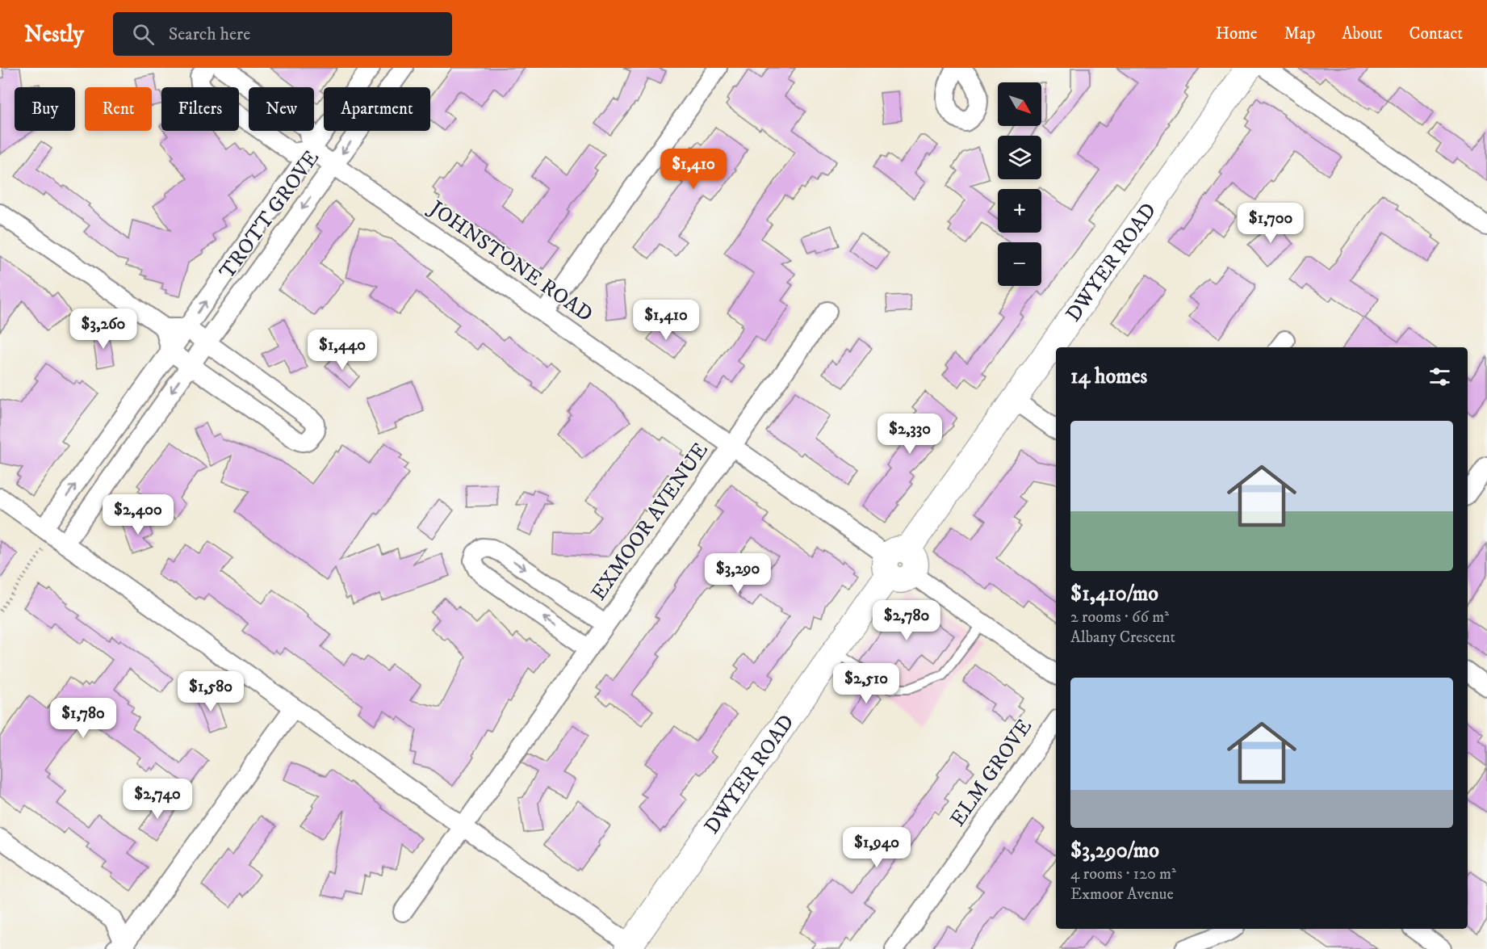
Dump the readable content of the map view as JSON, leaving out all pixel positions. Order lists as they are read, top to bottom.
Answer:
{
  "streets": {
    "street": [
      "TROTT GROVE",
      "JOHNSTONE ROAD",
      "DWYER ROAD",
      "EXMOOR AVENUE",
      "ELM GROVE"
    ]
  },
  "crossings": [
    ["TROTT GROVE", "JOHNSTONE ROAD"],
    ["JOHNSTONE ROAD", "DWYER ROAD"],
    ["JOHNSTONE ROAD", "EXMOOR AVENUE"]
  ],
  "north": "bottom right",
  "page": {
    "header": "Nestly",
    "search": "Search here",
    "nav": [
      "Home",
      "Map",
      "About",
      "Contact"
    ],
    "map_buttons": ["+", "−"],
    "chip": [
      "Buy",
      "Rent",
      "Filters",
      "New",
      "Apartment"
    ],
    "price": [
      "$1,410",
      "$1,700",
      "$1,410",
      "$3,260",
      "$1,440",
      "$2,330",
      "$2,400",
      "$3,290",
      "$2,780",
      "$2,510",
      "$1,580",
      "$1,780",
      "$2,740",
      "$1,940"
    ],
    "heading": "14 homes",
    "list": [
      {
        "name": "$1,410/mo",
        "note": "2 rooms · 66 m² · Albany Crescent"
      },
      {
        "name": "$3,290/mo",
        "note": "4 rooms · 120 m² · Exmoor Avenue"
      }
    ]
  }
}
